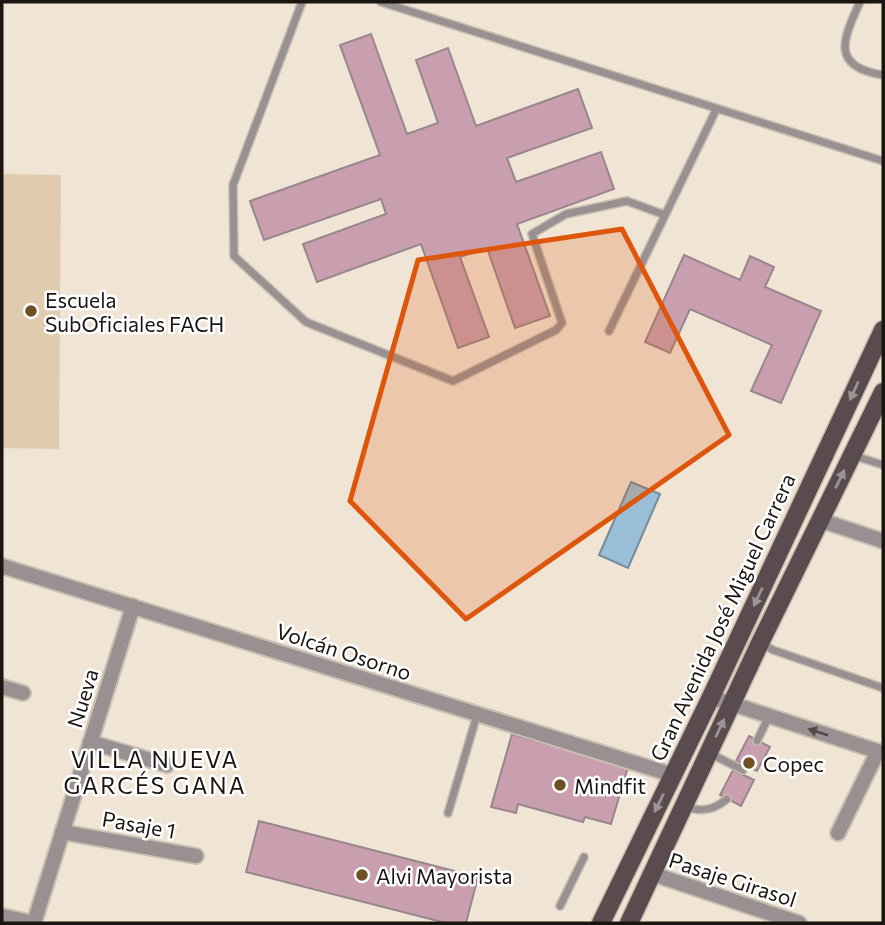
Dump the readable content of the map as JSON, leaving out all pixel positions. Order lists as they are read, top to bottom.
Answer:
{
  "streets": {
    "main road": ["Gran Avenida José Miguel Carrera"],
    "street": [
      "Volcán Osorno",
      "Nueva",
      "Pasaje 1",
      "Pasaje Girasol"
    ]
  },
  "crossings": [
    ["Gran Avenida José Miguel Carrera", "Volcán Osorno"],
    ["Volcán Osorno", "Nueva"],
    ["Nueva", "Pasaje 1"]
  ],
  "districts": ["VILLA NUEVA GARCÉS GANA"],
  "places": [
    "Escuela SubOficiales FACH",
    "Copec",
    "Mindfit",
    "Alvi Mayorista"
  ]
}
